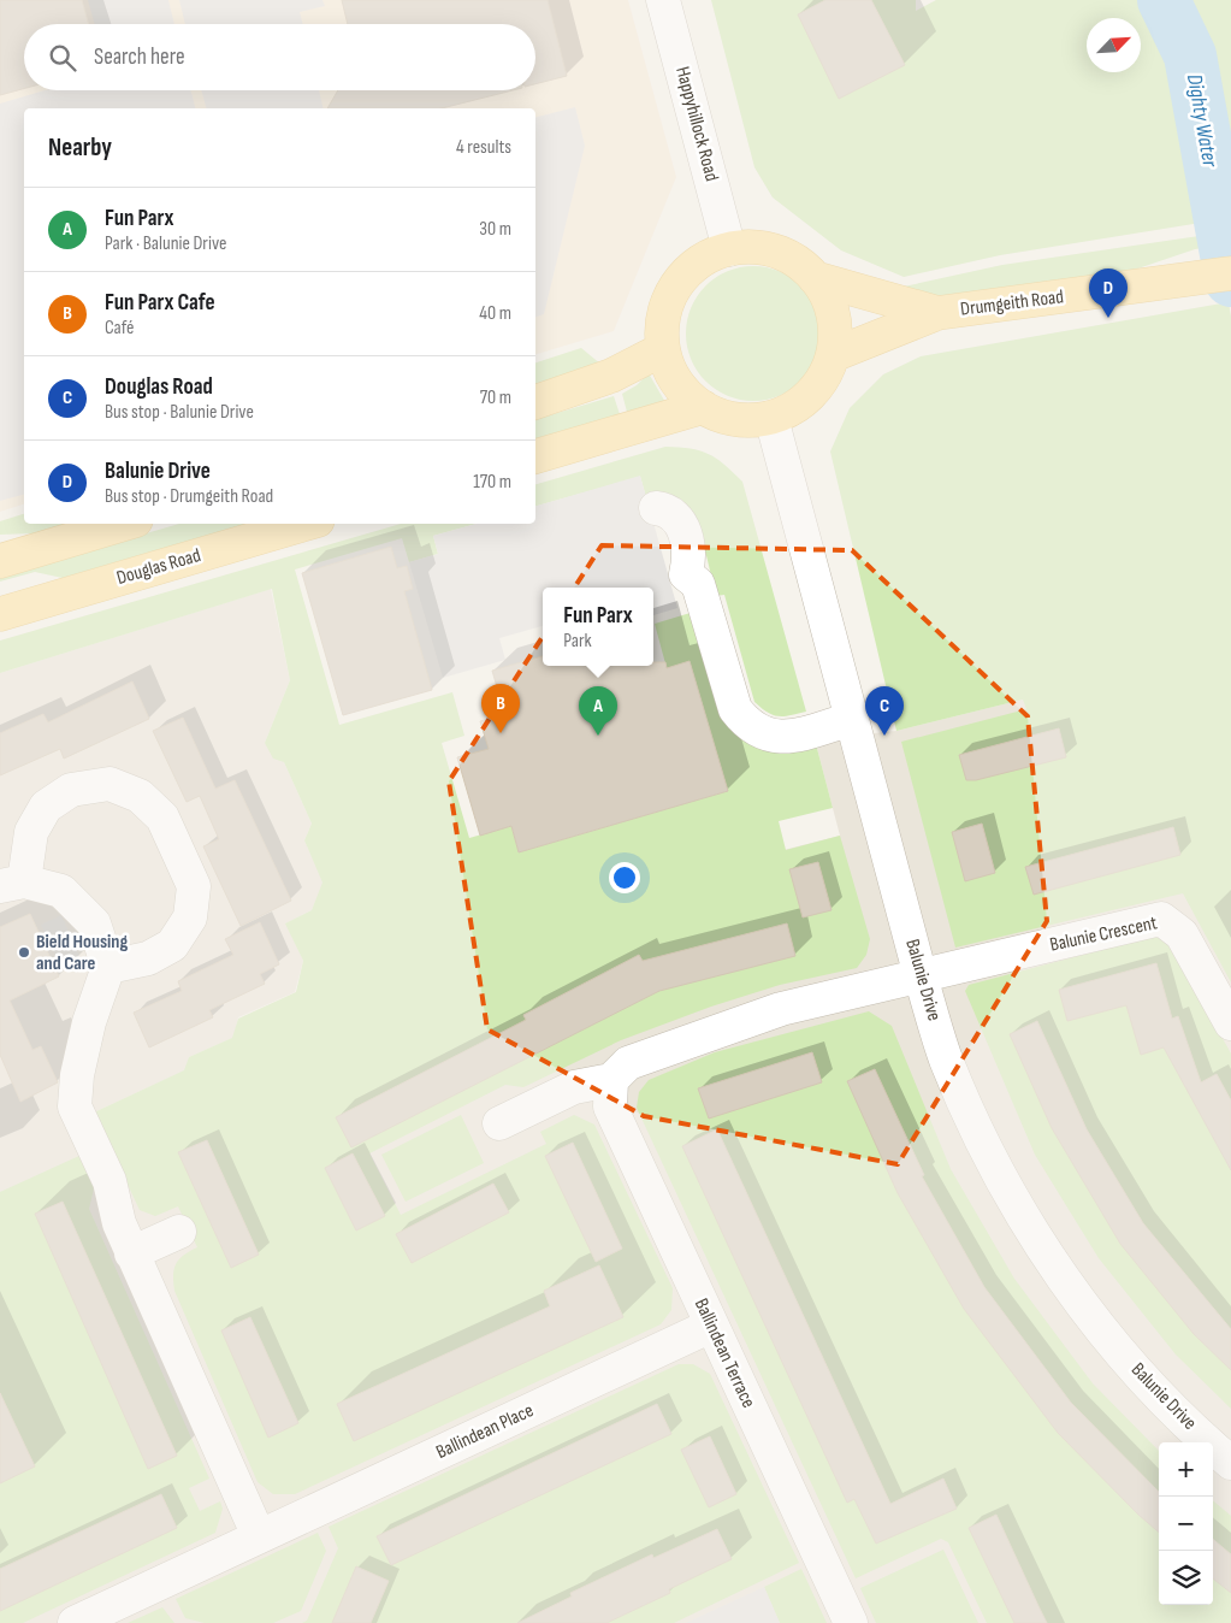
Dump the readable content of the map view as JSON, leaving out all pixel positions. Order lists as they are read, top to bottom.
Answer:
{
  "streets": {
    "main road": ["Drumgeith Road", "Douglas Road"],
    "street": [
      "Happyhillock Road",
      "Balunie Crescent",
      "Balunie Drive",
      "Ballindean Terrace",
      "Ballindean Place"
    ]
  },
  "crossings": [
    ["Happyhillock Road", "Drumgeith Road"],
    ["Happyhillock Road", "Balunie Drive"],
    ["Drumgeith Road", "Balunie Drive"],
    ["Balunie Crescent", "Balunie Drive"],
    ["Ballindean Terrace", "Ballindean Place"]
  ],
  "water": ["Dighty Water"],
  "places": ["Bield Housing and Care"],
  "north": "top right",
  "page": {
    "search": "Search here",
    "heading": ["Nearby", "4 results"],
    "list": [
      {
        "mark": "A",
        "name": "Fun Parx",
        "note": "Park · Balunie Drive",
        "value": "30 m"
      },
      {
        "mark": "B",
        "name": "Fun Parx Cafe",
        "note": "Café",
        "value": "40 m"
      },
      {
        "mark": "C",
        "name": "Douglas Road",
        "note": "Bus stop · Balunie Drive",
        "value": "70 m"
      },
      {
        "mark": "D",
        "name": "Balunie Drive",
        "note": "Bus stop · Drumgeith Road",
        "value": "170 m"
      }
    ],
    "pins": [
      "D",
      "B",
      "A",
      "C"
    ],
    "popup": ["Fun Parx", "Park"],
    "map_buttons": ["+", "−"]
  }
}
